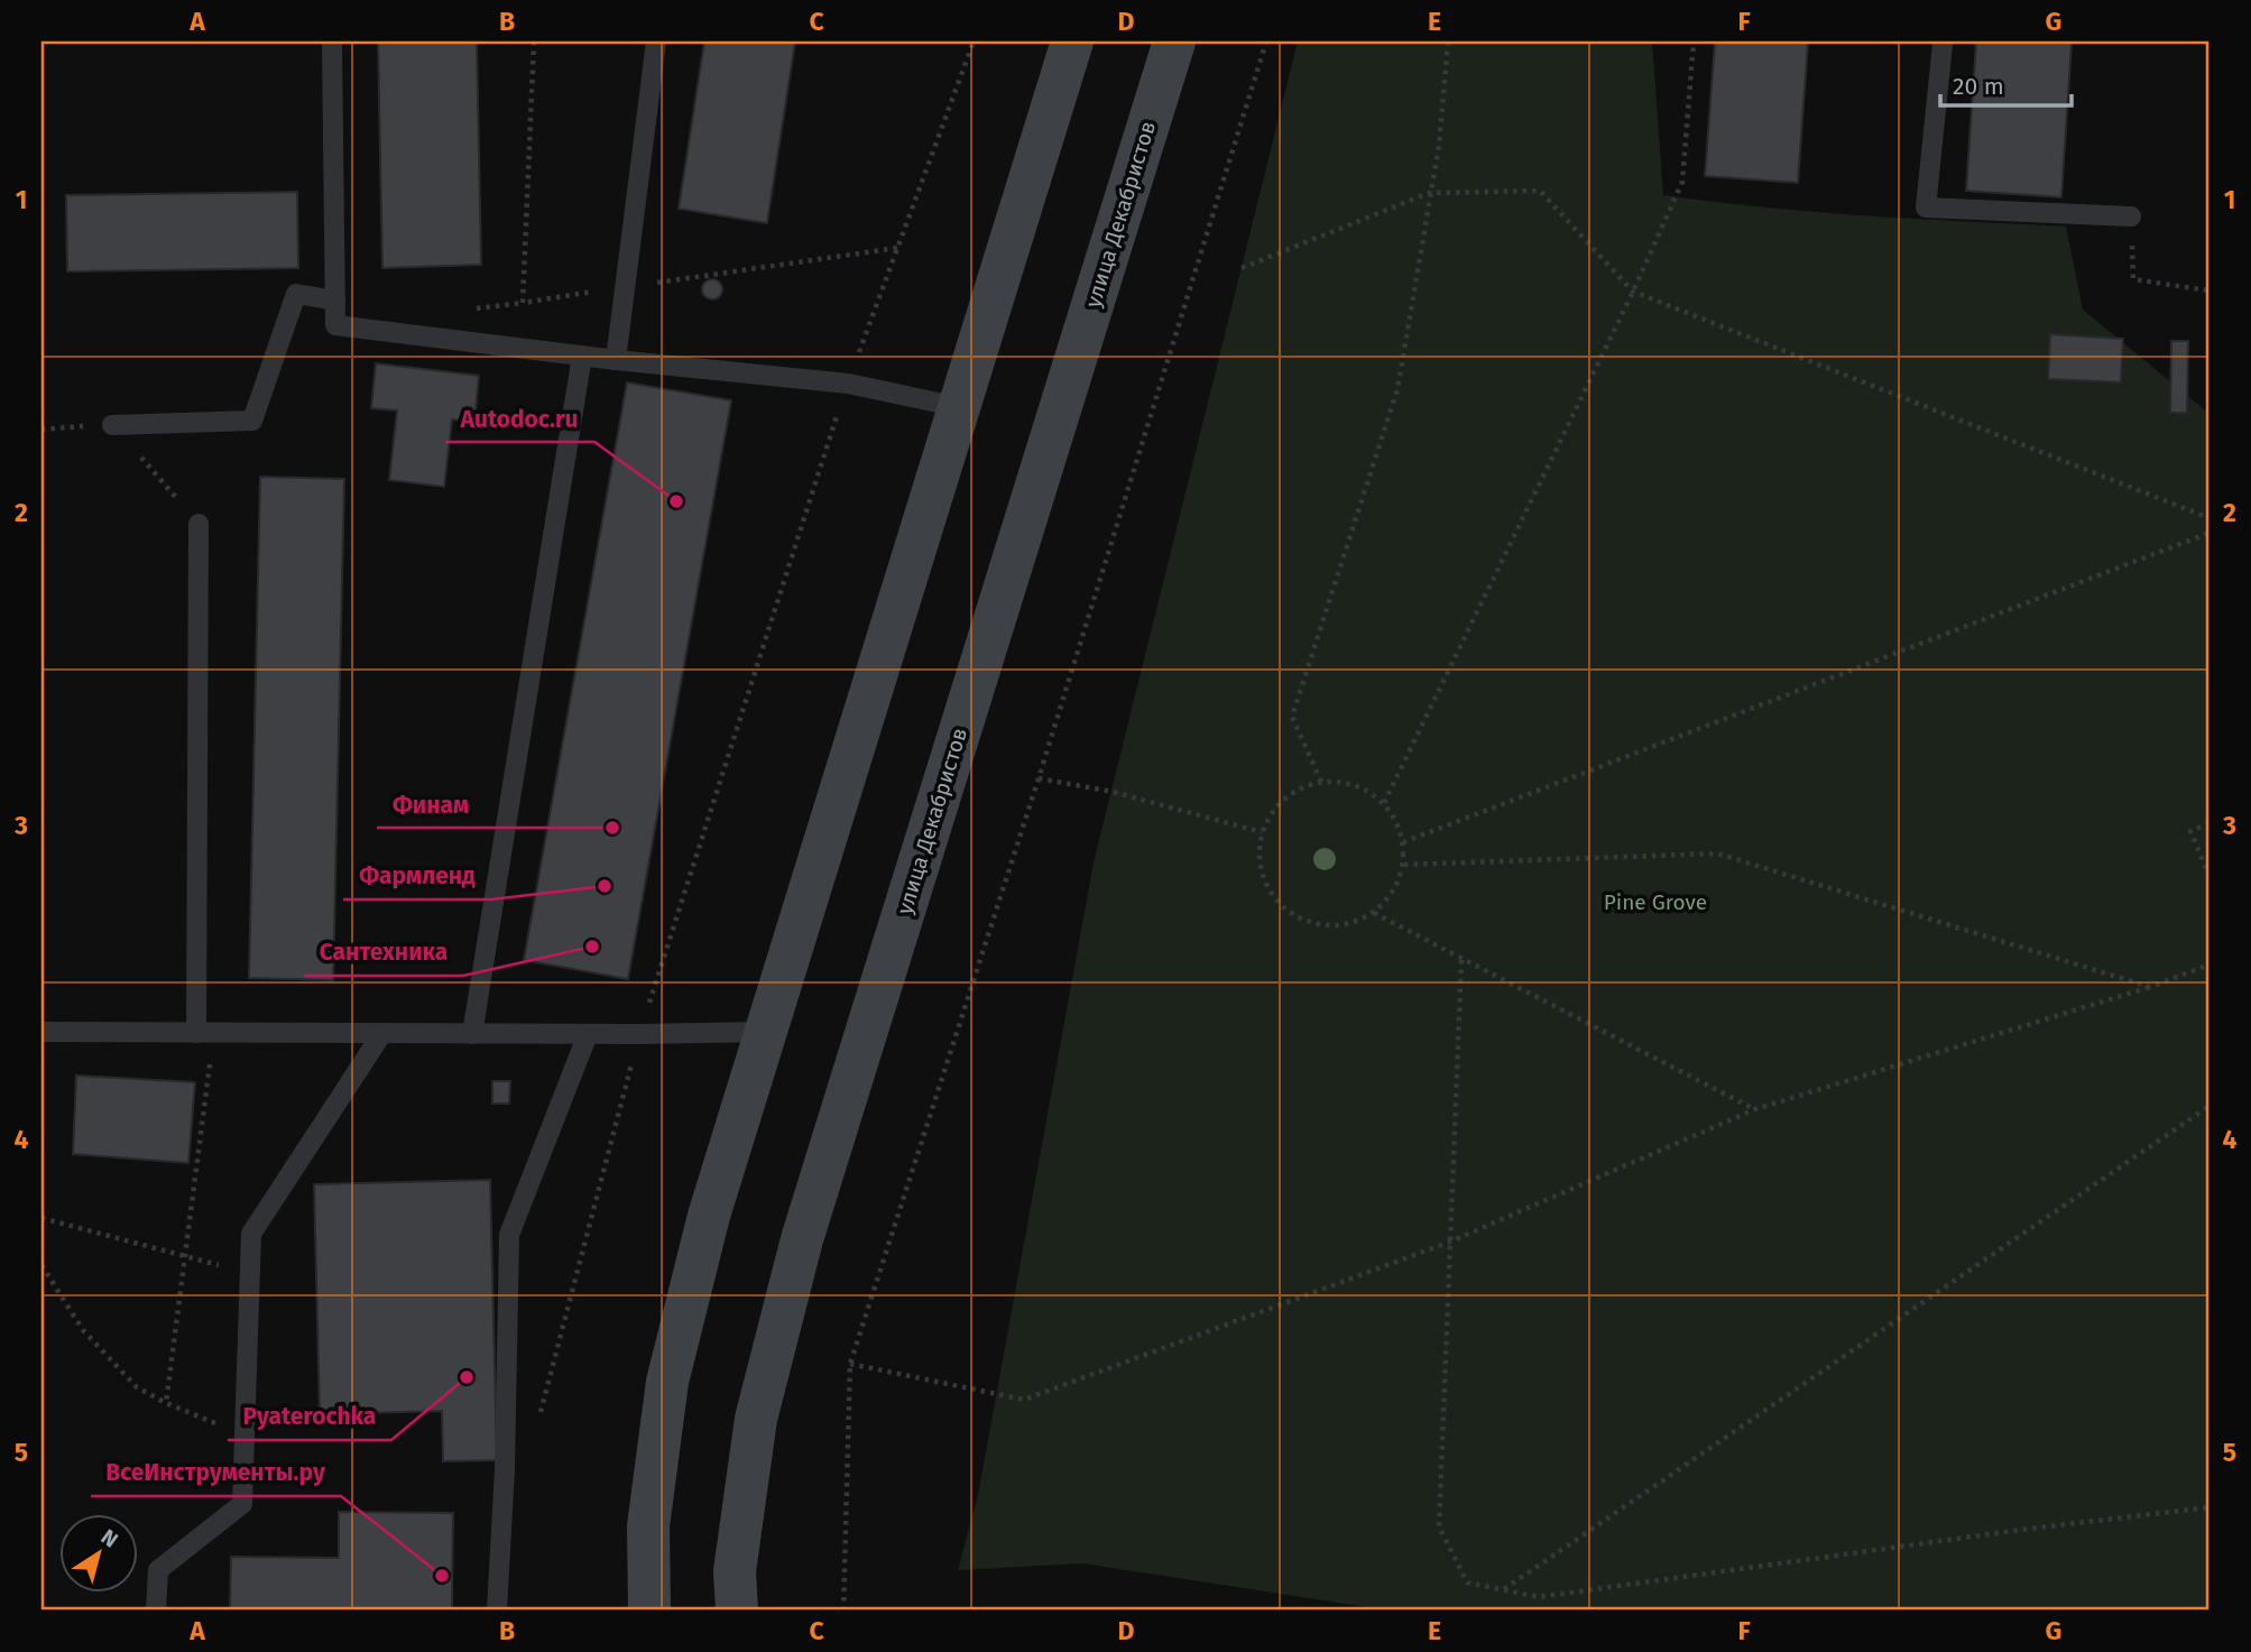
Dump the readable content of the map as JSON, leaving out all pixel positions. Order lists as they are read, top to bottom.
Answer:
{
  "streets": {
    "main road": ["улица Декабристов"]
  },
  "parks": ["Pine Grove"],
  "places": [
    "Autodoc.ru",
    "Финам",
    "Фармленд",
    "Сантехника",
    "Pyaterochka",
    "ВсеИнструменты.ру"
  ],
  "scale_bar": "20 m",
  "north": "top right",
  "grid": {
    "columns": [
      "A",
      "B",
      "C",
      "D",
      "E",
      "F",
      "G"
    ],
    "rows": [
      "1",
      "2",
      "3",
      "4",
      "5"
    ]
  }
}
